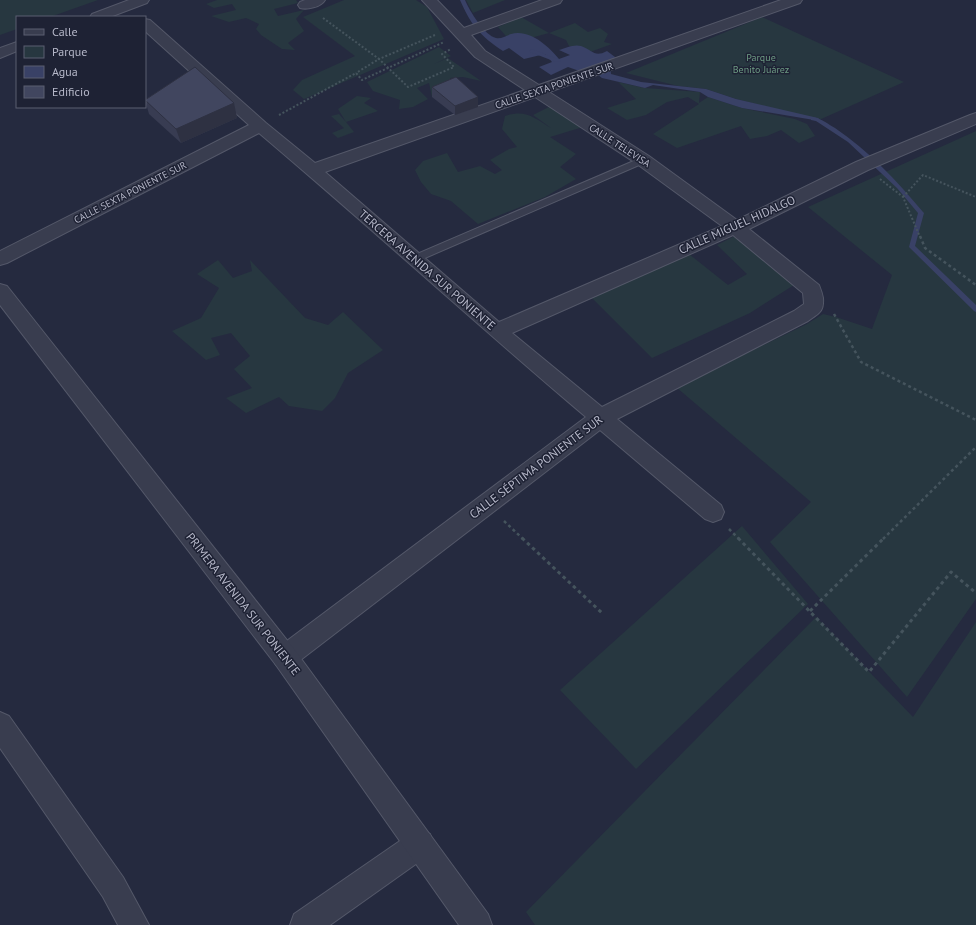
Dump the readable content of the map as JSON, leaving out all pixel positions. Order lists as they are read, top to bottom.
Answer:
{
  "streets": {
    "street": [
      "CALLE SEXTA PONIENTE SUR",
      "CALLE TELEVISA",
      "CALLE MIGUEL HIDALGO",
      "TERCERA AVENIDA SUR PONIENTE",
      "CALLE SÉPTIMA PONIENTE SUR",
      "PRIMERA AVENIDA SUR PONIENTE"
    ]
  },
  "crossings": [
    ["CALLE SEXTA PONIENTE SUR", "CALLE TELEVISA"],
    ["CALLE SEXTA PONIENTE SUR", "TERCERA AVENIDA SUR PONIENTE"],
    ["CALLE TELEVISA", "CALLE MIGUEL HIDALGO"],
    ["CALLE TELEVISA", "CALLE SÉPTIMA PONIENTE SUR"],
    ["CALLE MIGUEL HIDALGO", "TERCERA AVENIDA SUR PONIENTE"],
    ["TERCERA AVENIDA SUR PONIENTE", "CALLE SÉPTIMA PONIENTE SUR"],
    ["CALLE SÉPTIMA PONIENTE SUR", "PRIMERA AVENIDA SUR PONIENTE"]
  ],
  "parks": ["Parque Benito Juárez"],
  "legend": [
    "Calle",
    "Parque",
    "Agua",
    "Edificio"
  ]
}
